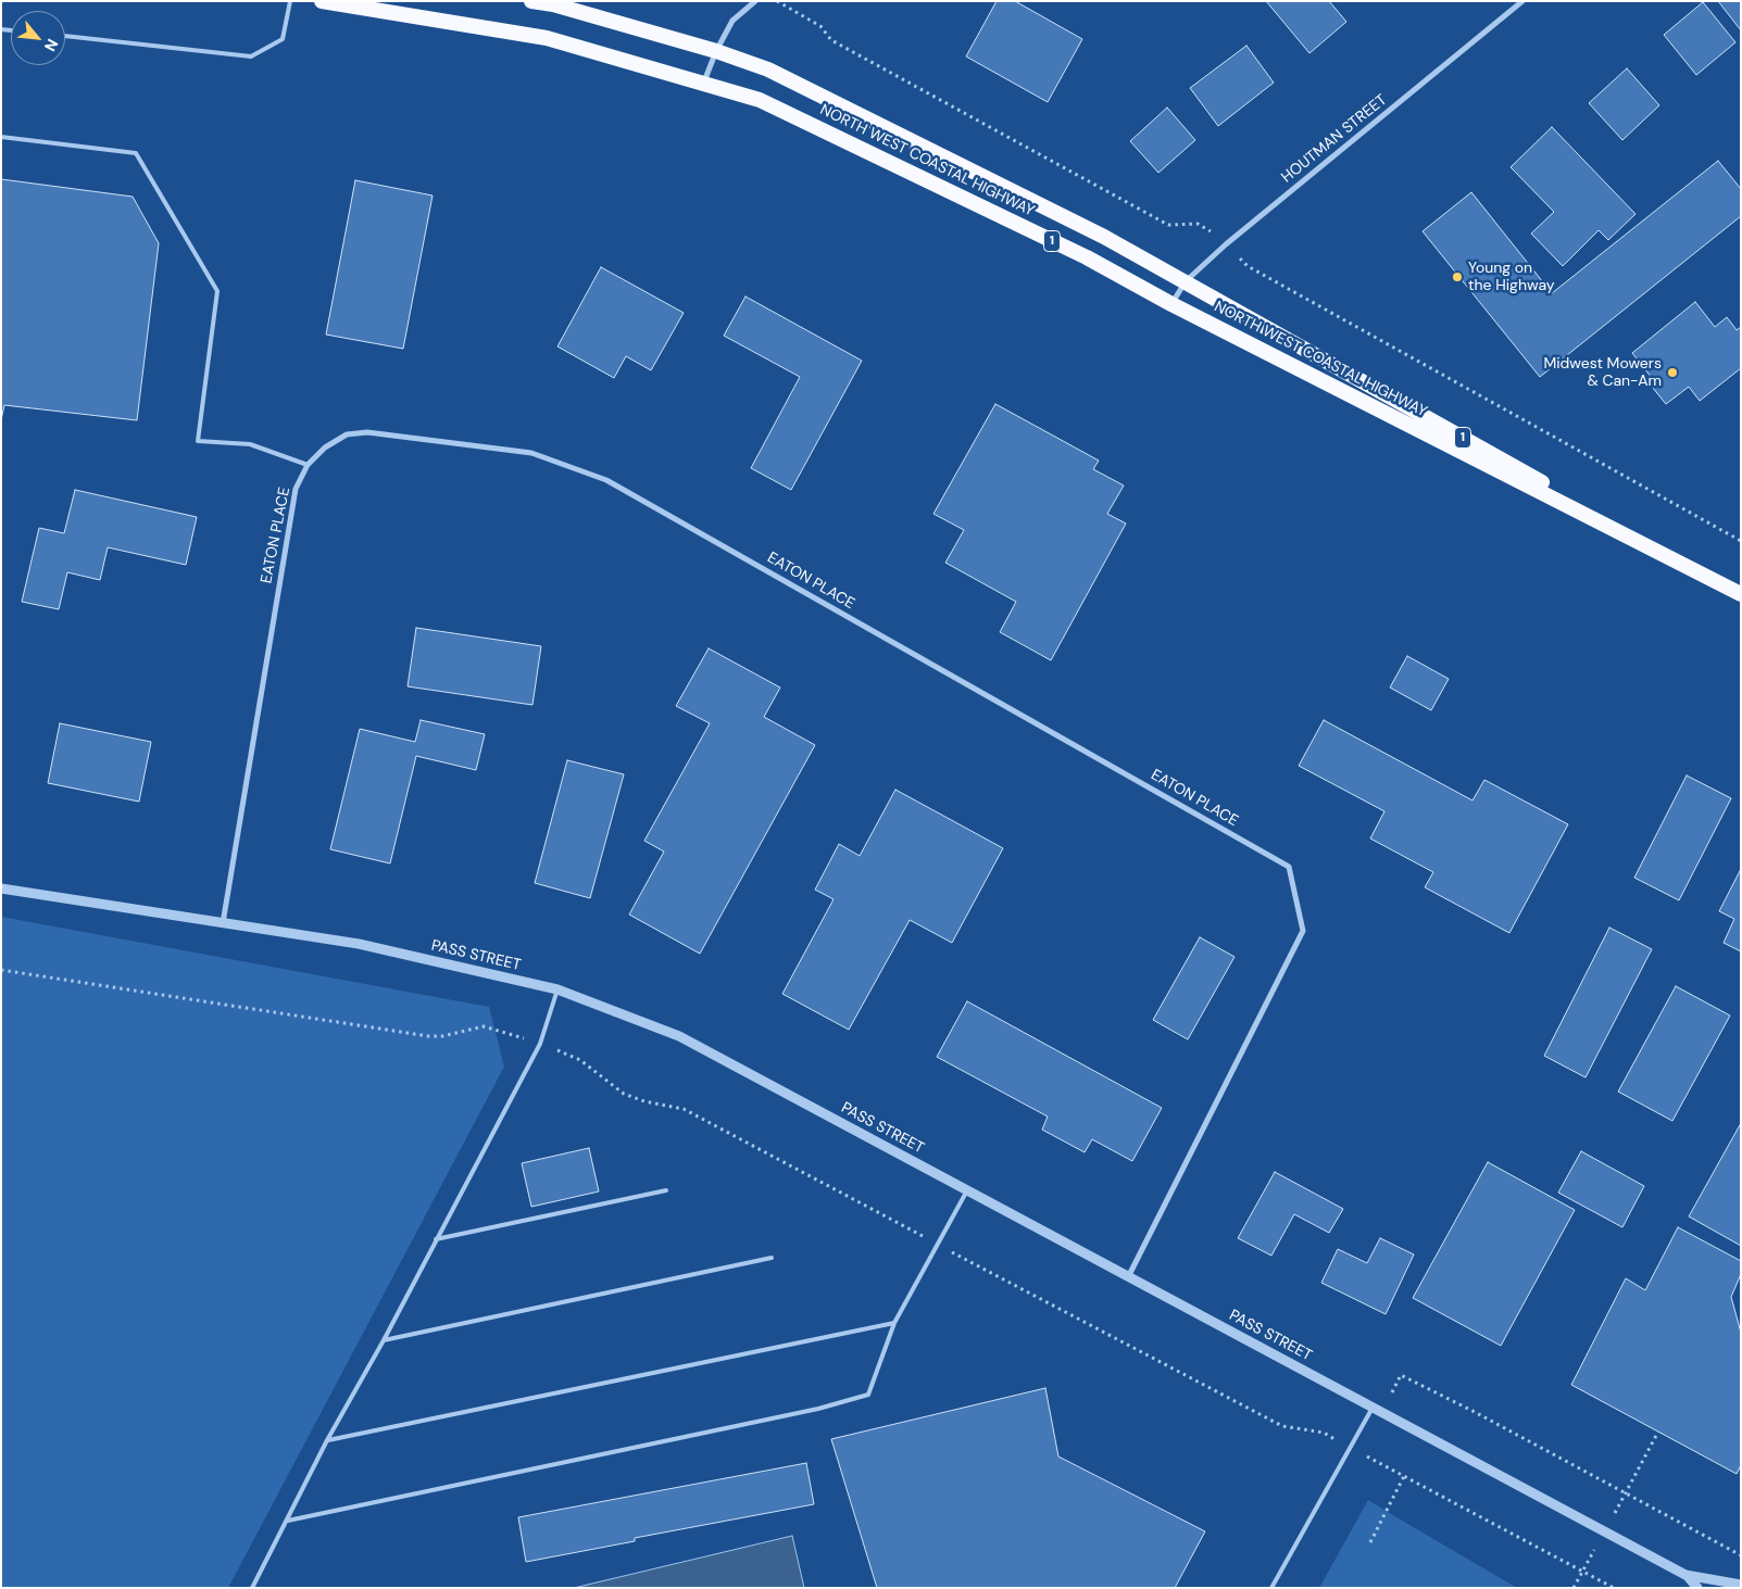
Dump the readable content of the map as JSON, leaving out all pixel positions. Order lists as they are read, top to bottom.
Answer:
{
  "streets": {
    "highway": ["NORTH WEST COASTAL HIGHWAY", "1"],
    "street": ["HOUTMAN STREET", "EATON PLACE", "PASS STREET"]
  },
  "crossings": [
    ["HOUTMAN STREET", "NORTH WEST COASTAL HIGHWAY"],
    ["EATON PLACE", "PASS STREET"]
  ],
  "places": ["Young on the Highway", "Midwest Mowers & Can-Am"],
  "north": "bottom right"
}
